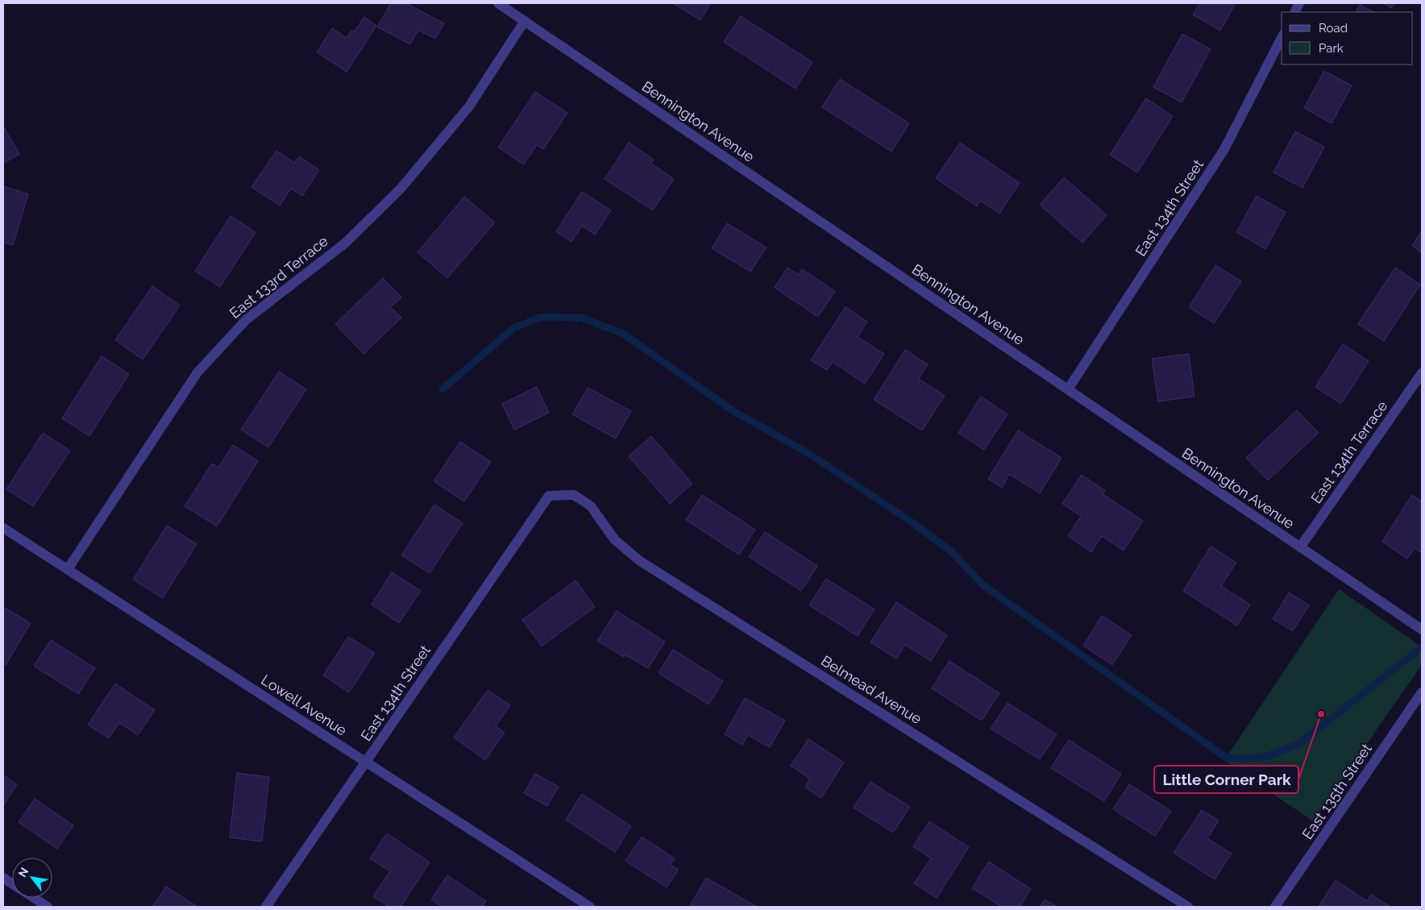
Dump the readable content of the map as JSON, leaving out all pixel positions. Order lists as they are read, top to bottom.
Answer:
{
  "streets": {
    "street": [
      "Bennington Avenue",
      "East 134th Street",
      "East 133rd Terrace",
      "East 134th Terrace",
      "Belmead Avenue",
      "Lowell Avenue",
      "East 135th Street"
    ]
  },
  "crossings": [
    ["Bennington Avenue", "East 134th Street"],
    ["Bennington Avenue", "East 133rd Terrace"],
    ["Bennington Avenue", "East 134th Terrace"],
    ["East 134th Street", "Belmead Avenue"],
    ["East 134th Street", "Lowell Avenue"],
    ["East 133rd Terrace", "Lowell Avenue"]
  ],
  "places": ["Little Corner Park"],
  "legend": ["Road", "Park"],
  "north": "top left"
}
